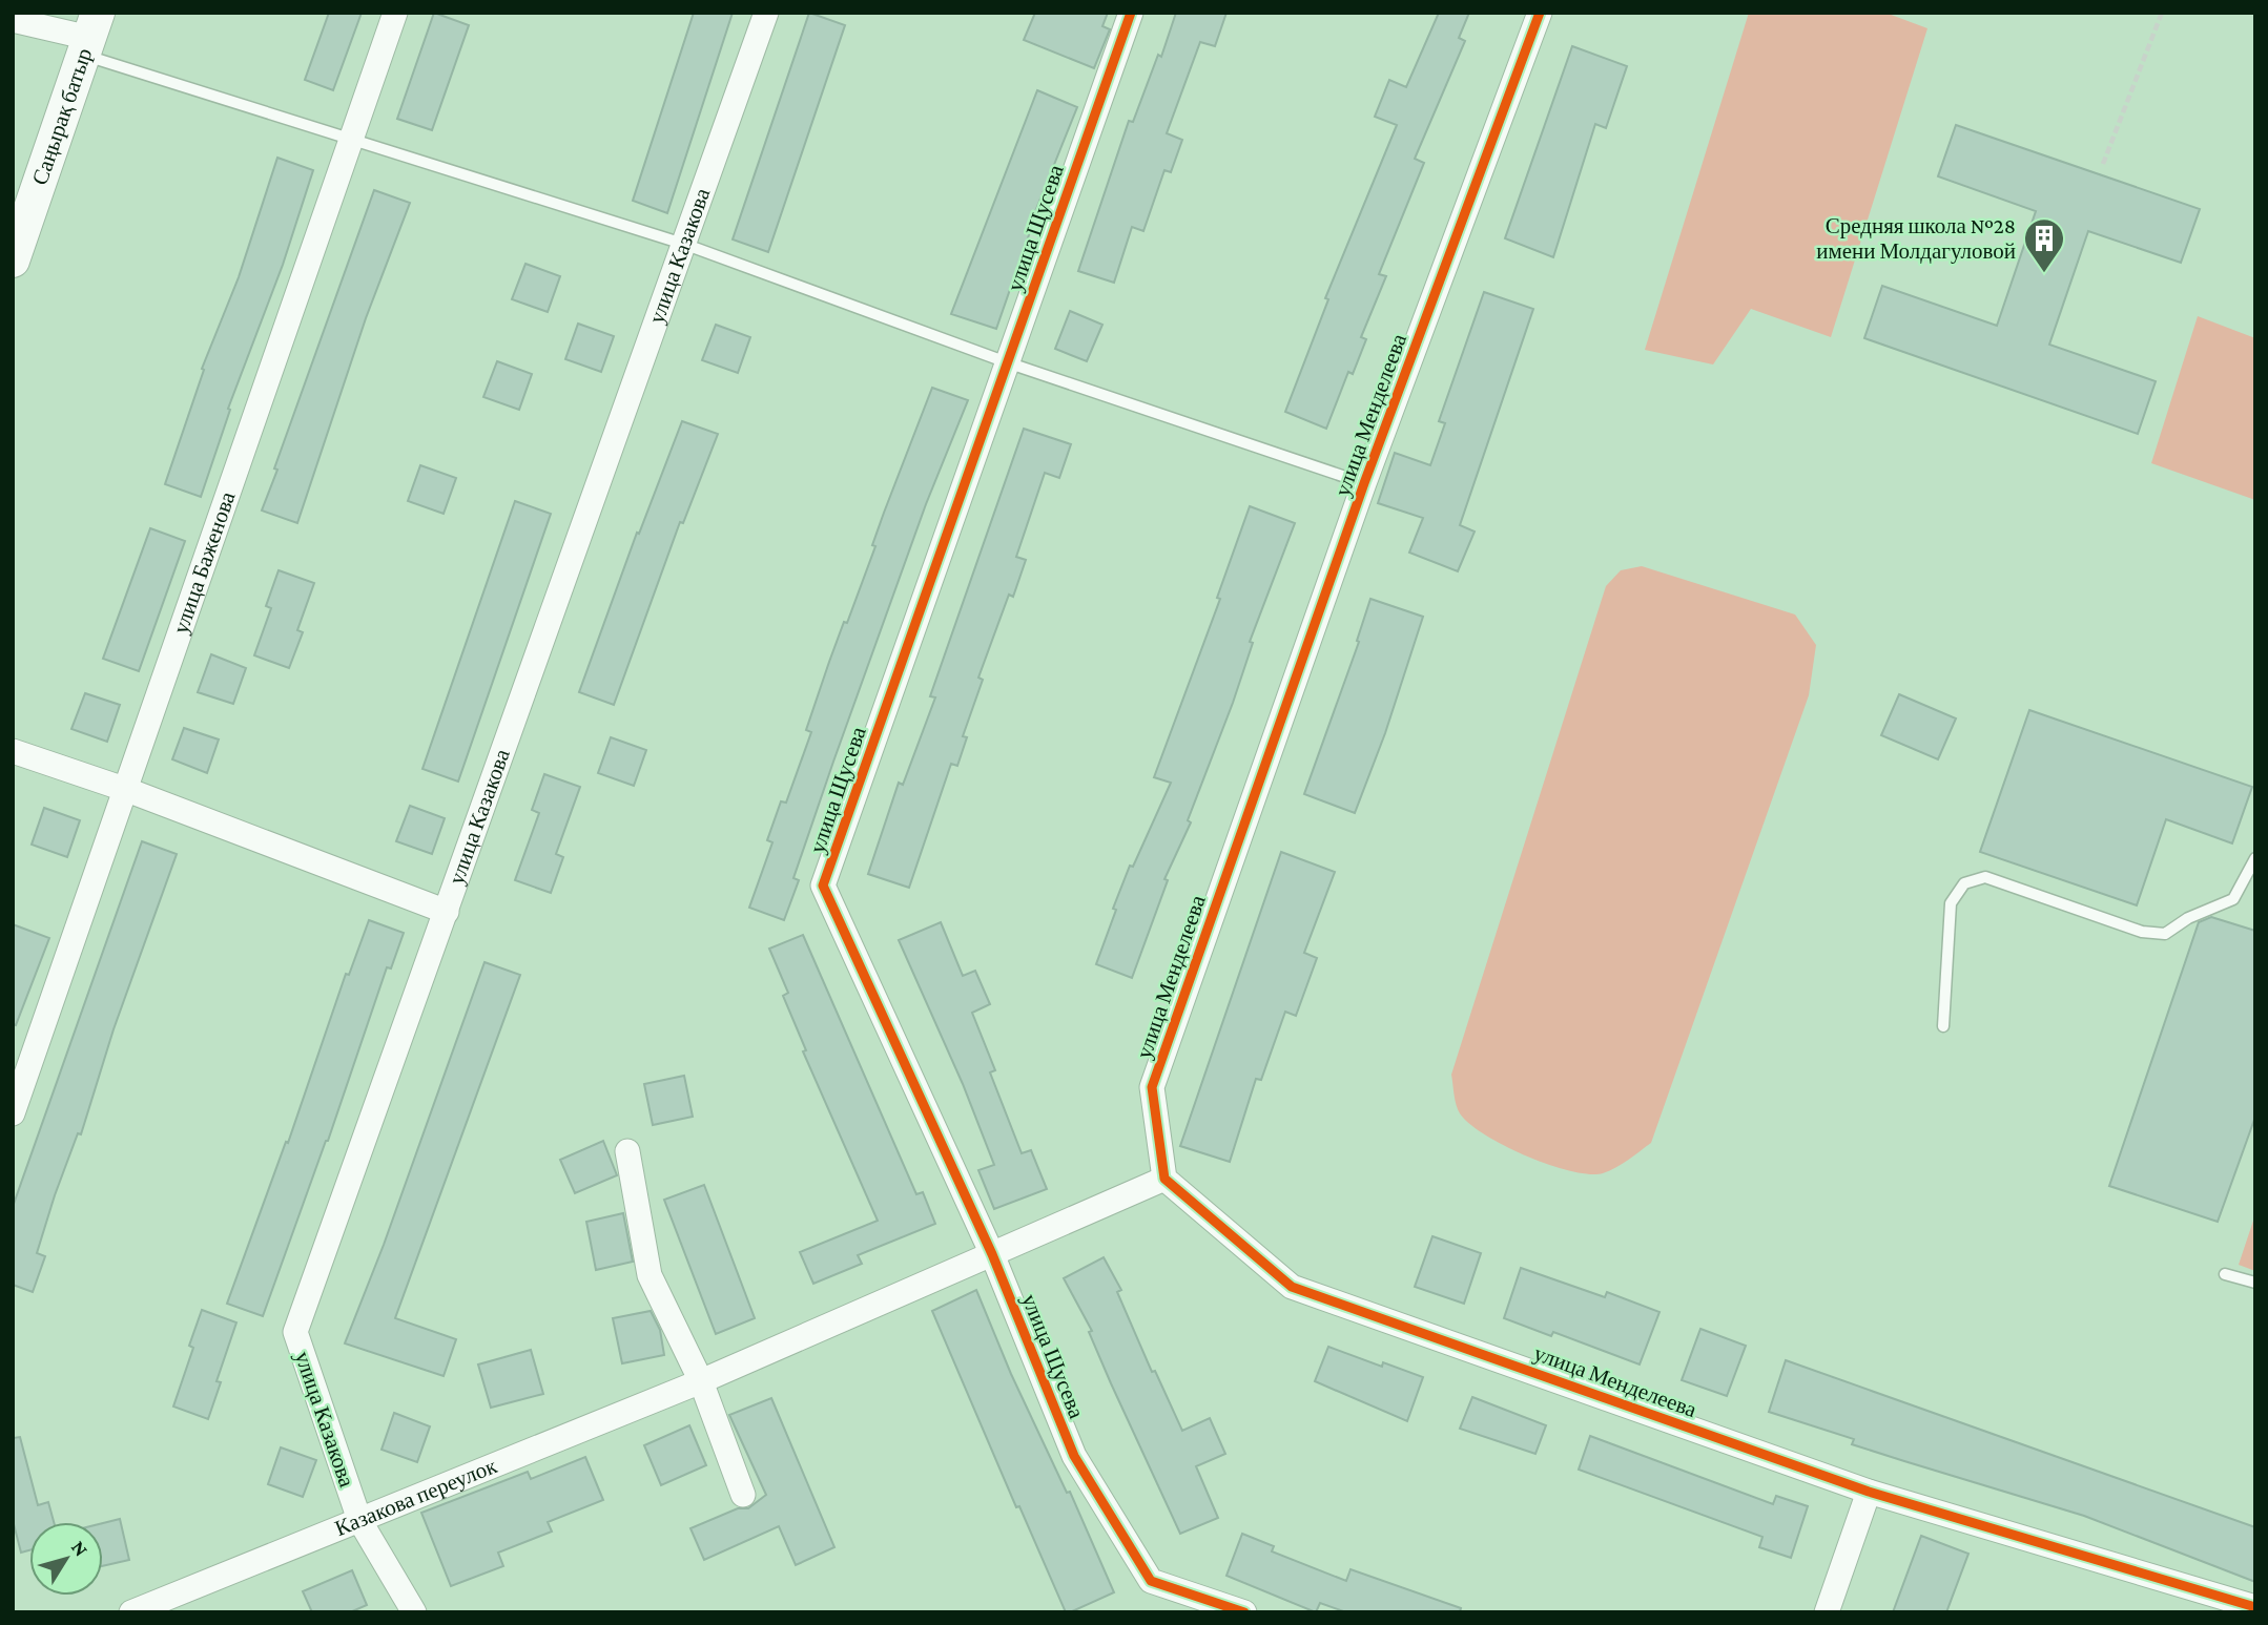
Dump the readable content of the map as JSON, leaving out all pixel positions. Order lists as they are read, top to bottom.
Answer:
{
  "streets": {
    "street": [
      "Саңырақ батыр",
      "улица Щусева",
      "улица Казакова",
      "улица Менделеева",
      "улица Баженова",
      "Казакова переулок"
    ]
  },
  "crossings": [
    ["улица Щусева", "Казакова переулок"],
    ["улица Казакова", "Казакова переулок"],
    ["улица Менделеева", "Казакова переулок"]
  ],
  "places": {
    "building": ["Средняя школа №28 имени Молдагуловой"]
  },
  "north": "top right"
}
